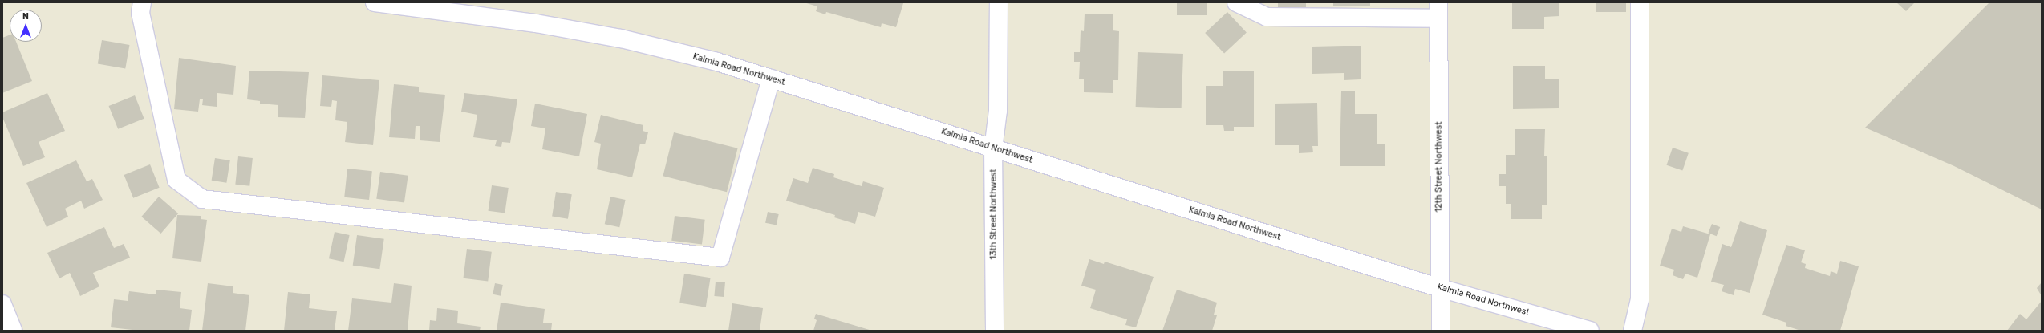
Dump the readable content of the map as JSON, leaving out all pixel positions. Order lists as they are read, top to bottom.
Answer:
{
  "streets": {
    "street": ["Kalmia Road Northwest", "12th Street Northwest", "13th Street Northwest"]
  },
  "crossings": [
    ["Kalmia Road Northwest", "12th Street Northwest"],
    ["Kalmia Road Northwest", "13th Street Northwest"]
  ],
  "north": "top"
}
